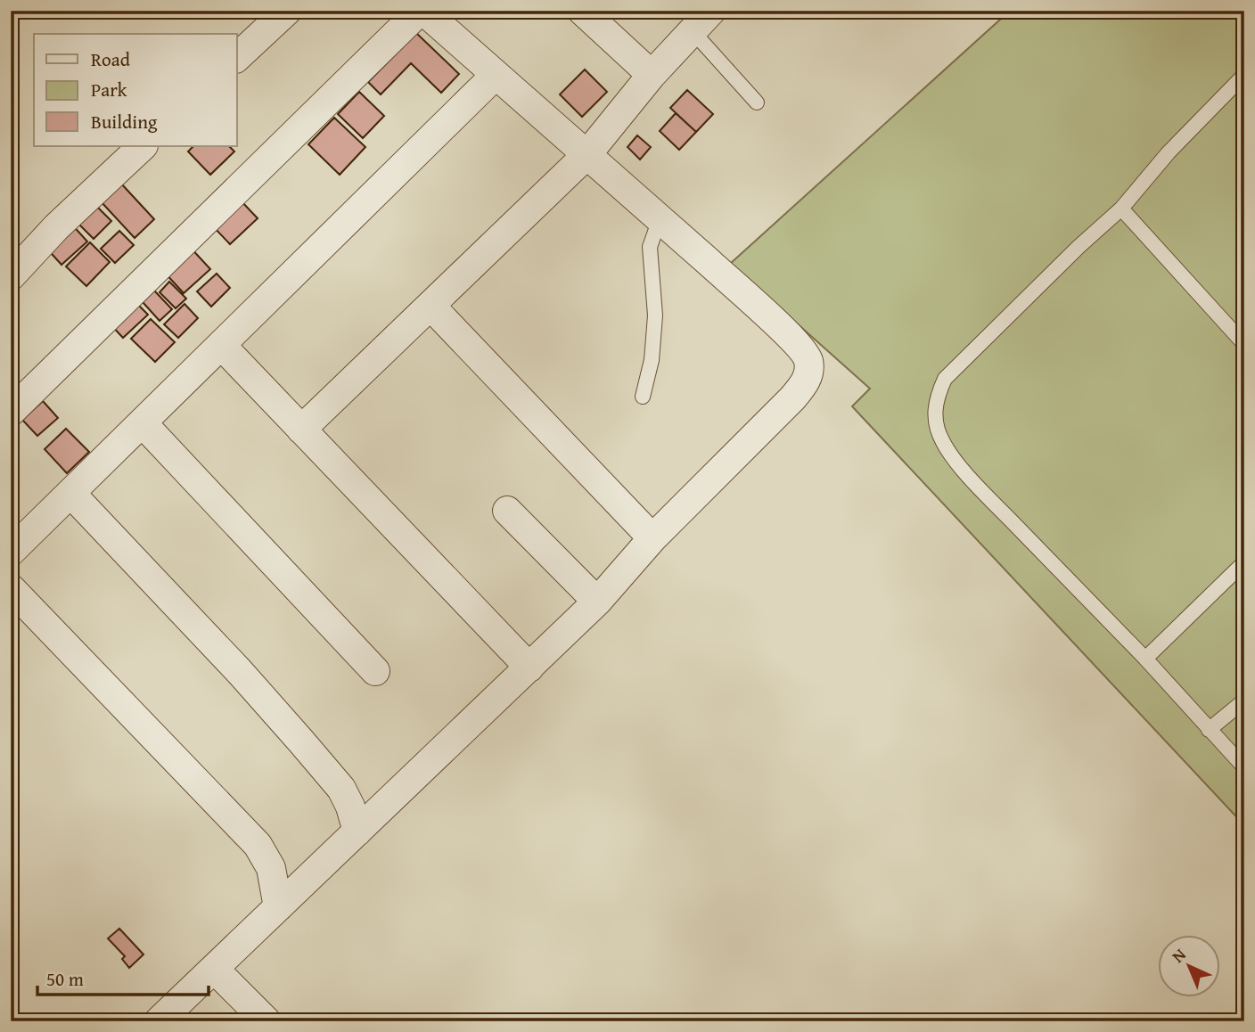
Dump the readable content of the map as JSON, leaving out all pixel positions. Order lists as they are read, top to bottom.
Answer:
{
  "legend": ["Road", "Park", "Building"],
  "scale_bar": "50 m",
  "north": "top left"
}
